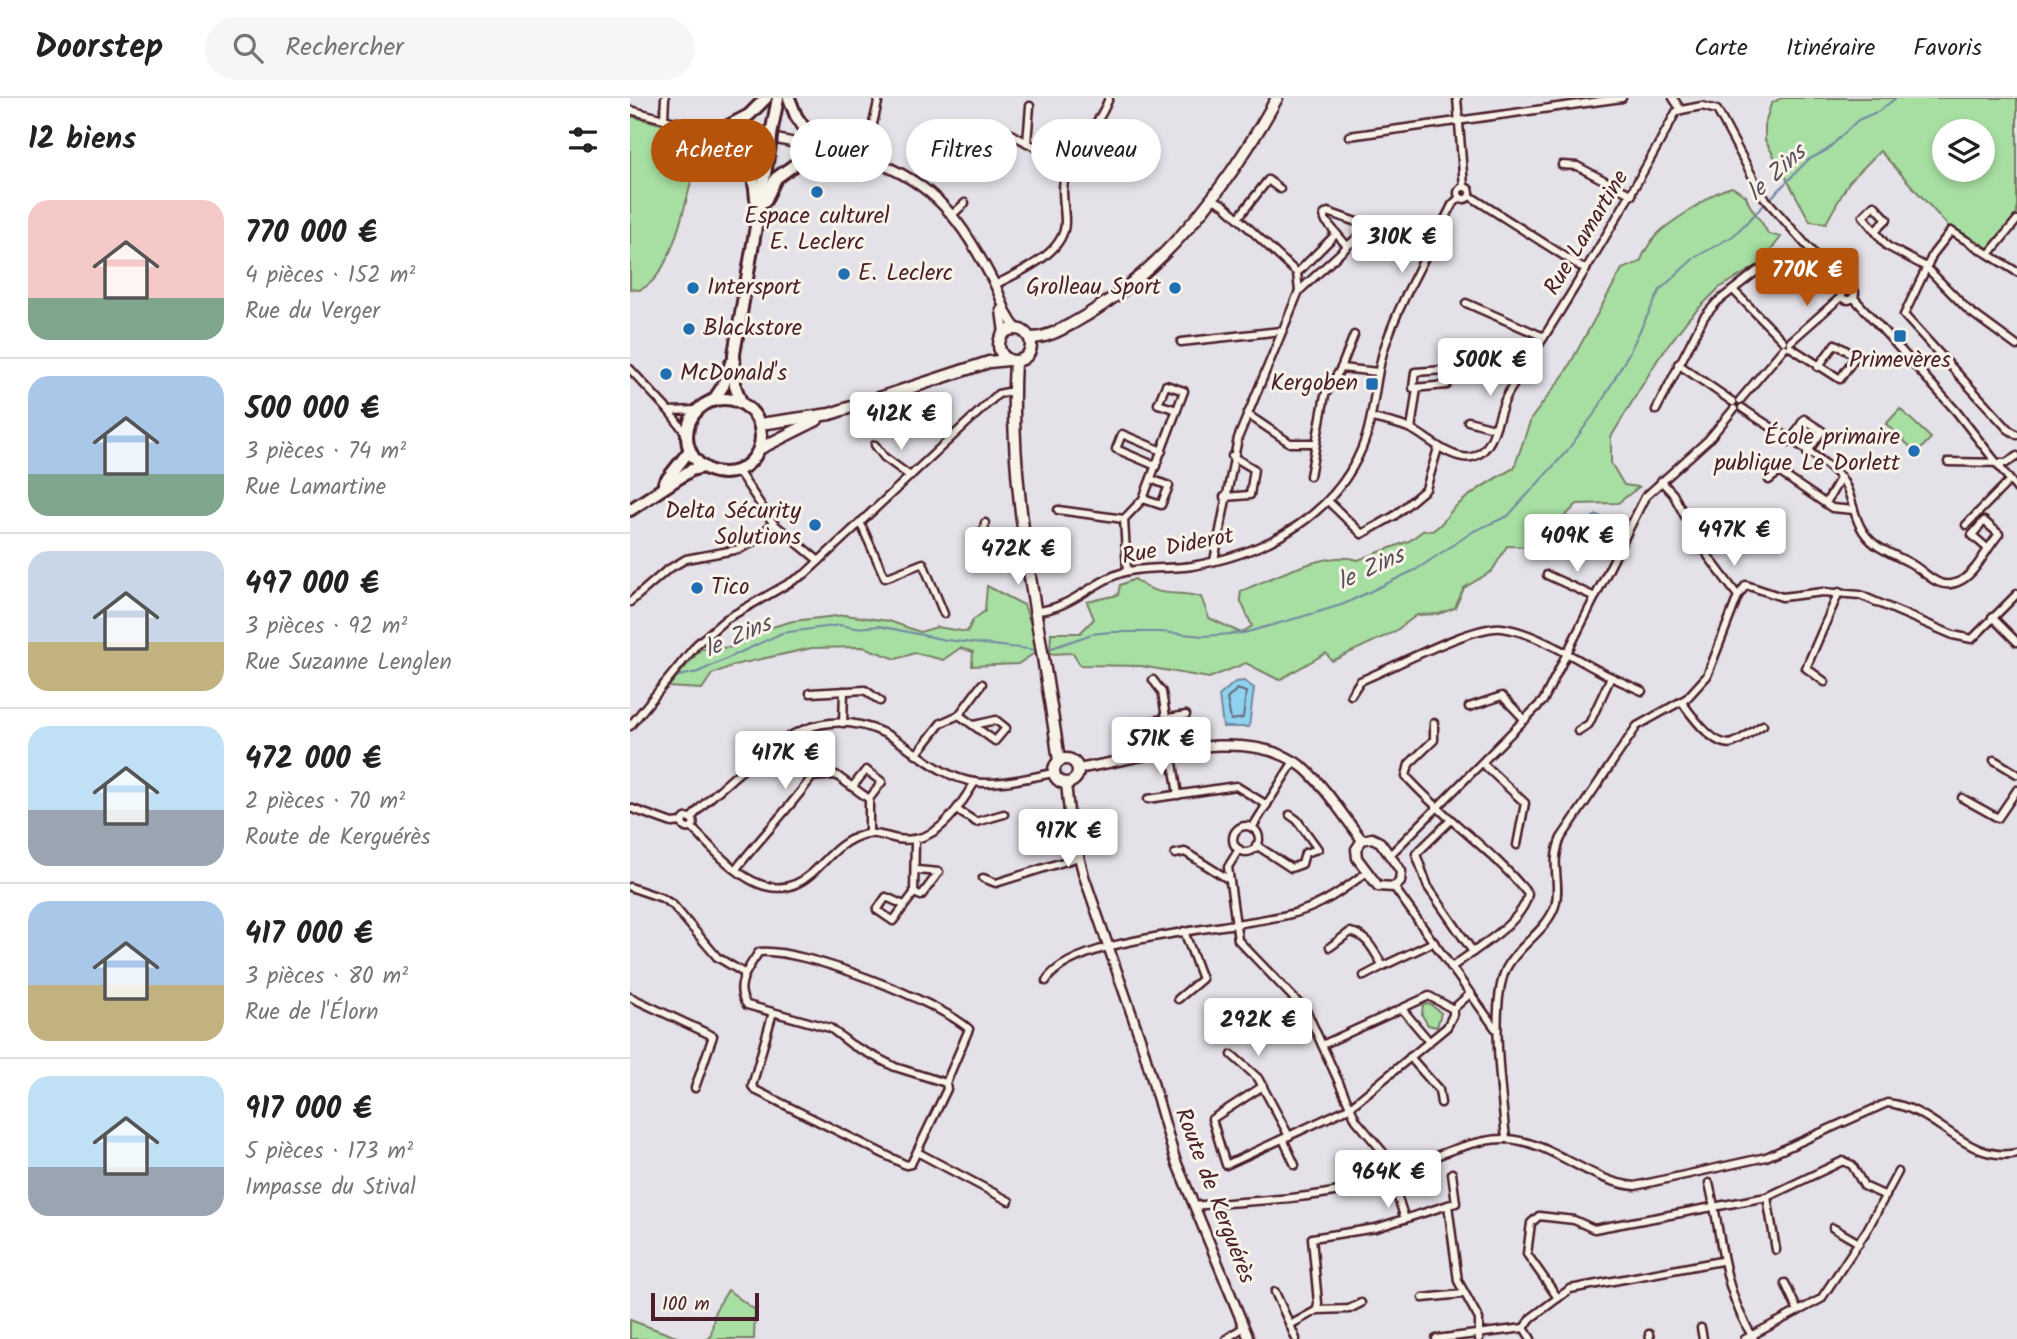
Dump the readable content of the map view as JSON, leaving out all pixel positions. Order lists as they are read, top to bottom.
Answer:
{
  "streets": {
    "street": ["Rue Lamartine", "Rue Diderot", "Route de Kerguérès"]
  },
  "water": ["le Zins"],
  "places": {
    "other": [
      "Espace culturel E. Leclerc",
      "E. Leclerc",
      "Intersport",
      "Grolleau Sport",
      "Blackstore",
      "McDonald's",
      "École primaire publique Le Dorlett",
      "Delta Sécurity Solutions",
      "Tico"
    ],
    "transit": ["Primevères", "Kergoben"]
  },
  "scale_bar": "100 m",
  "page": {
    "header": "Doorstep",
    "search": "Rechercher",
    "nav": ["Carte", "Itinéraire", "Favoris"],
    "heading": "12 biens",
    "chip": [
      "Acheter",
      "Louer",
      "Filtres",
      "Nouveau"
    ],
    "list": [
      {
        "name": "770 000 €",
        "note": "4 pièces · 152 m² · Rue du Verger"
      },
      {
        "name": "500 000 €",
        "note": "3 pièces · 74 m² · Rue Lamartine"
      },
      {
        "name": "497 000 €",
        "note": "3 pièces · 92 m² · Rue Suzanne Lenglen"
      },
      {
        "name": "472 000 €",
        "note": "2 pièces · 70 m² · Route de Kerguérès"
      },
      {
        "name": "417 000 €",
        "note": "3 pièces · 80 m² · Rue de l'Élorn"
      },
      {
        "name": "917 000 €",
        "note": "5 pièces · 173 m² · Impasse du Stival"
      }
    ],
    "price": [
      "310K €",
      "770K €",
      "500K €",
      "412K €",
      "497K €",
      "409K €",
      "472K €",
      "571K €",
      "417K €",
      "917K €",
      "292K €",
      "964K €"
    ],
    "scale": "100 m"
  }
}
